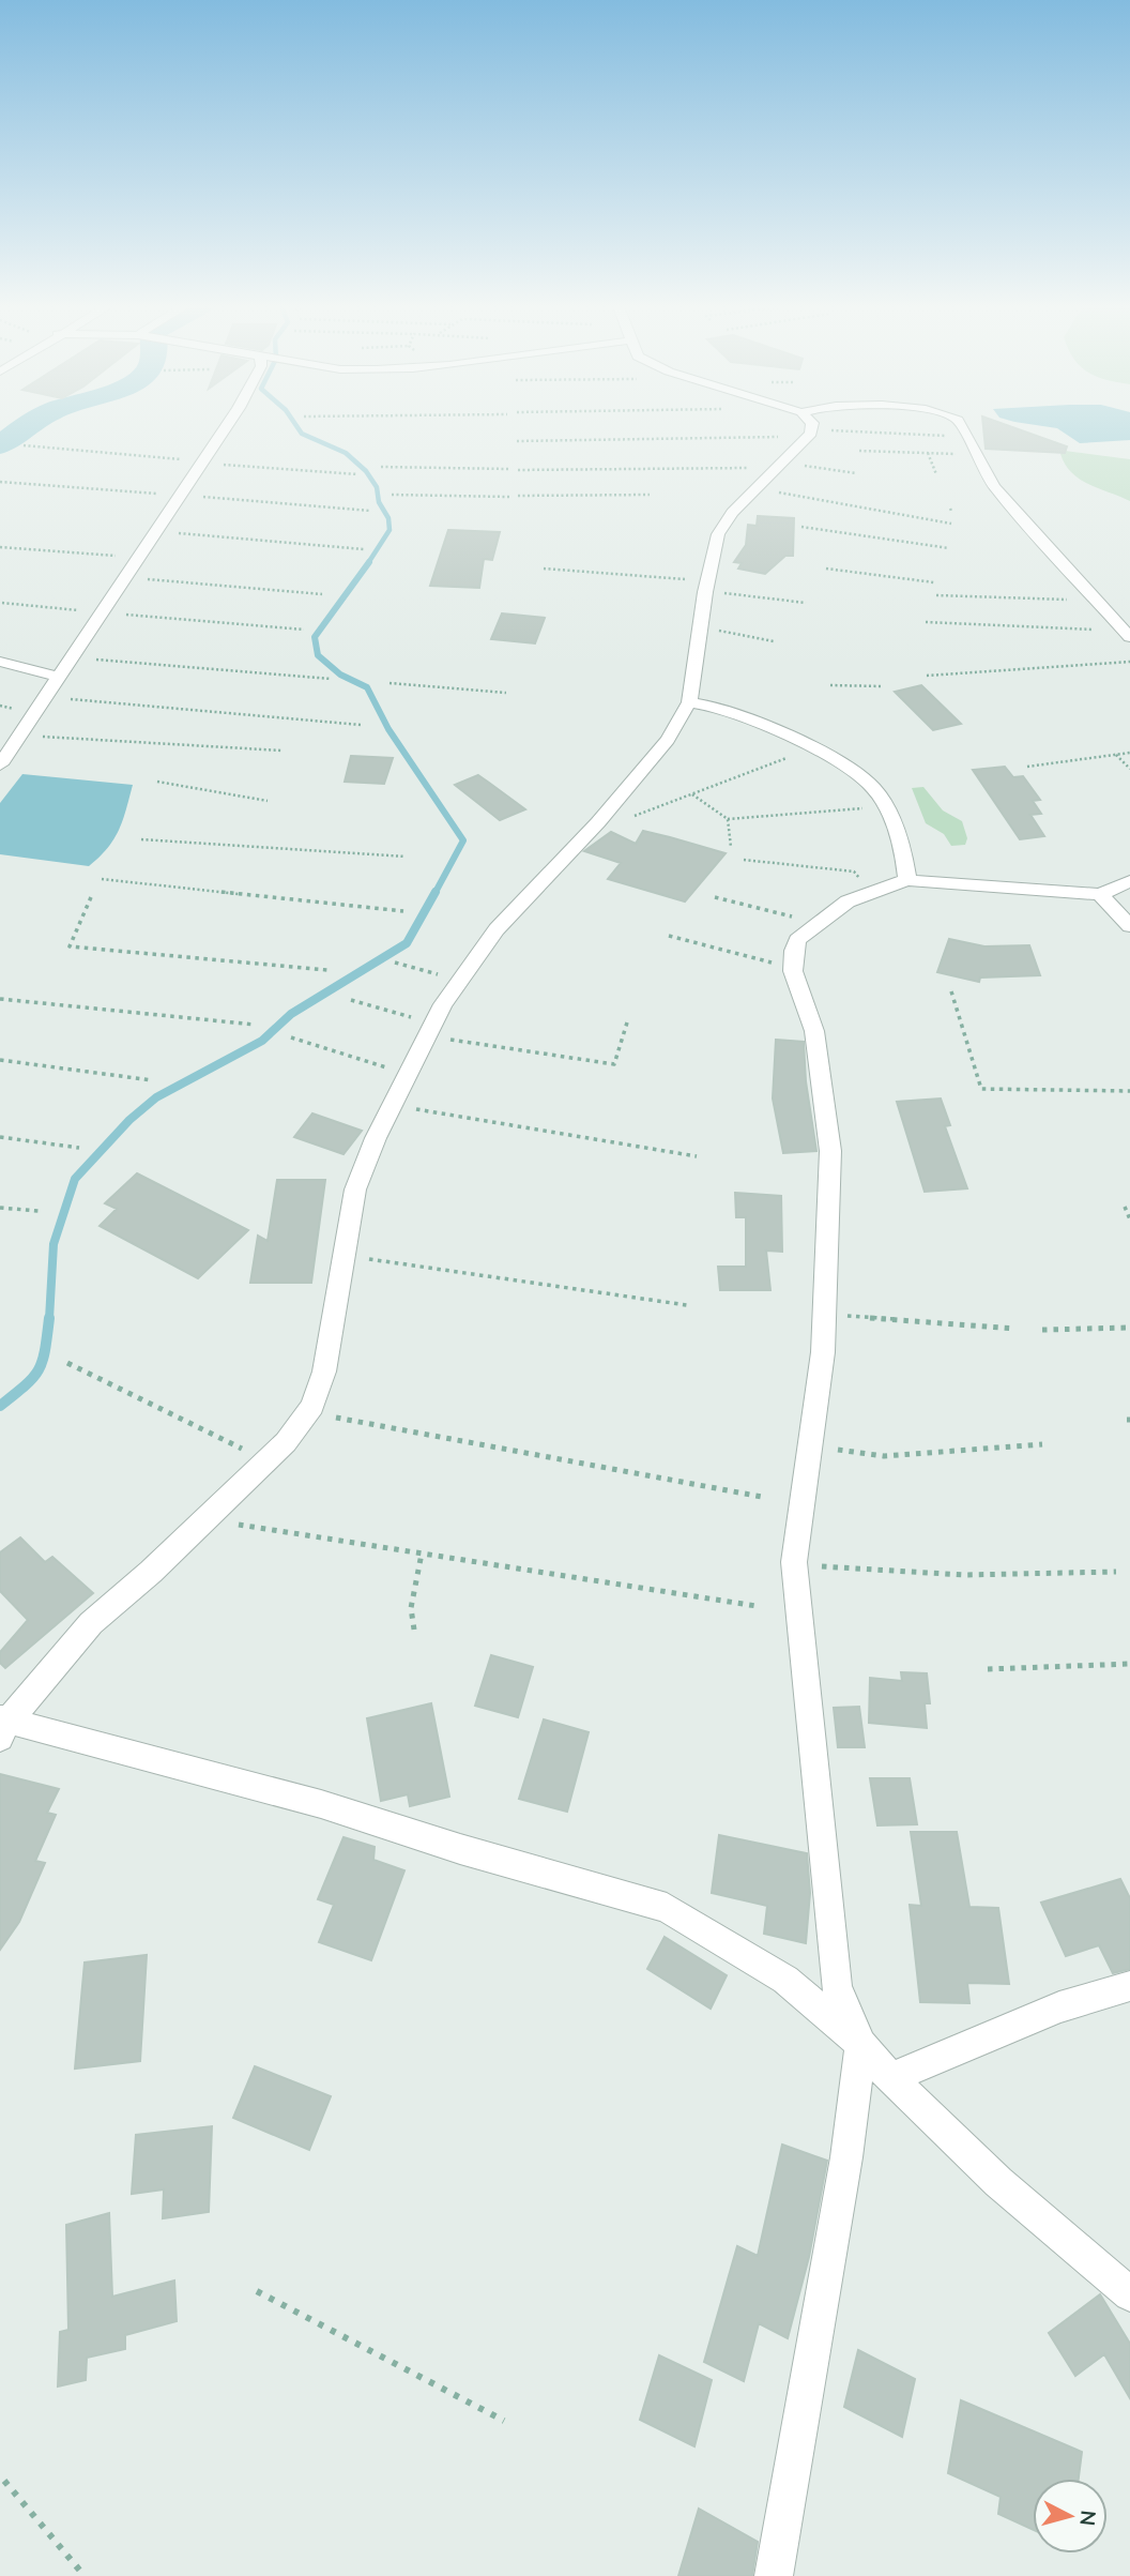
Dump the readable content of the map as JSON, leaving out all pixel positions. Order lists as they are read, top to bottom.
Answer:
{
  "north": "right"
}
